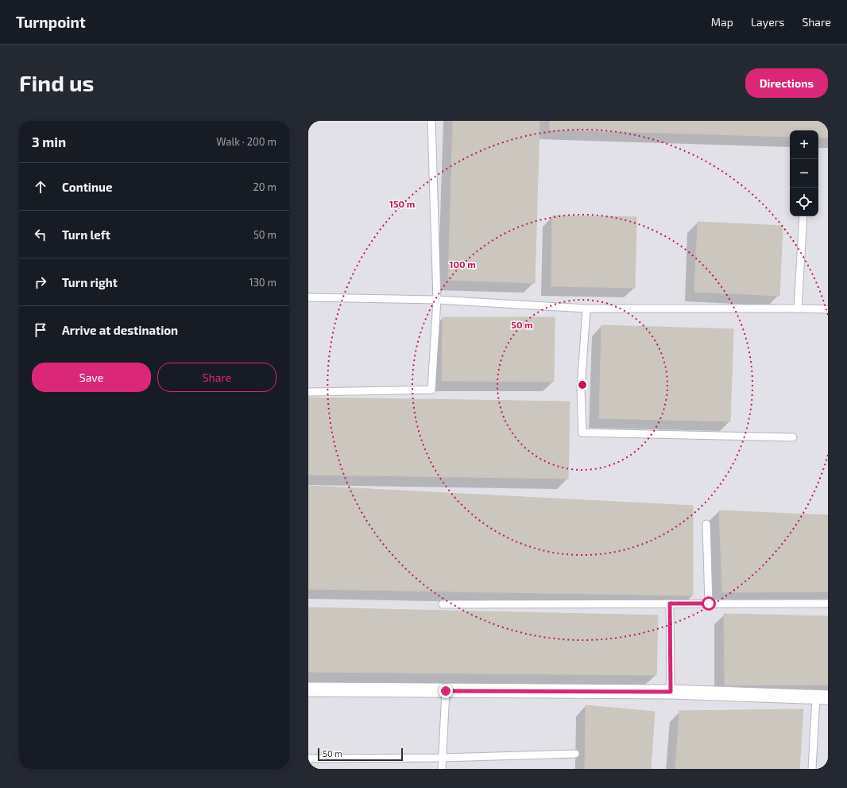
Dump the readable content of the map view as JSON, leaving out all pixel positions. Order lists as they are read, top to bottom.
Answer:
{
  "scale_bar": "50 m",
  "page": {
    "header": "Turnpoint",
    "nav": ["Map", "Layers", "Share"],
    "buttons": [
      "Directions",
      ["Save", "Share"]
    ],
    "title": "Find us",
    "heading": ["3 min", "Walk · 200 m"],
    "map_buttons": ["+", "−"],
    "list": [
      ["Continue", "20 m"],
      ["Turn left", "50 m"],
      ["Turn right", "130 m"],
      "Arrive at destination"
    ],
    "scale": "50 m"
  },
  "rings": ["150 m", "100 m", "50 m"]
}
